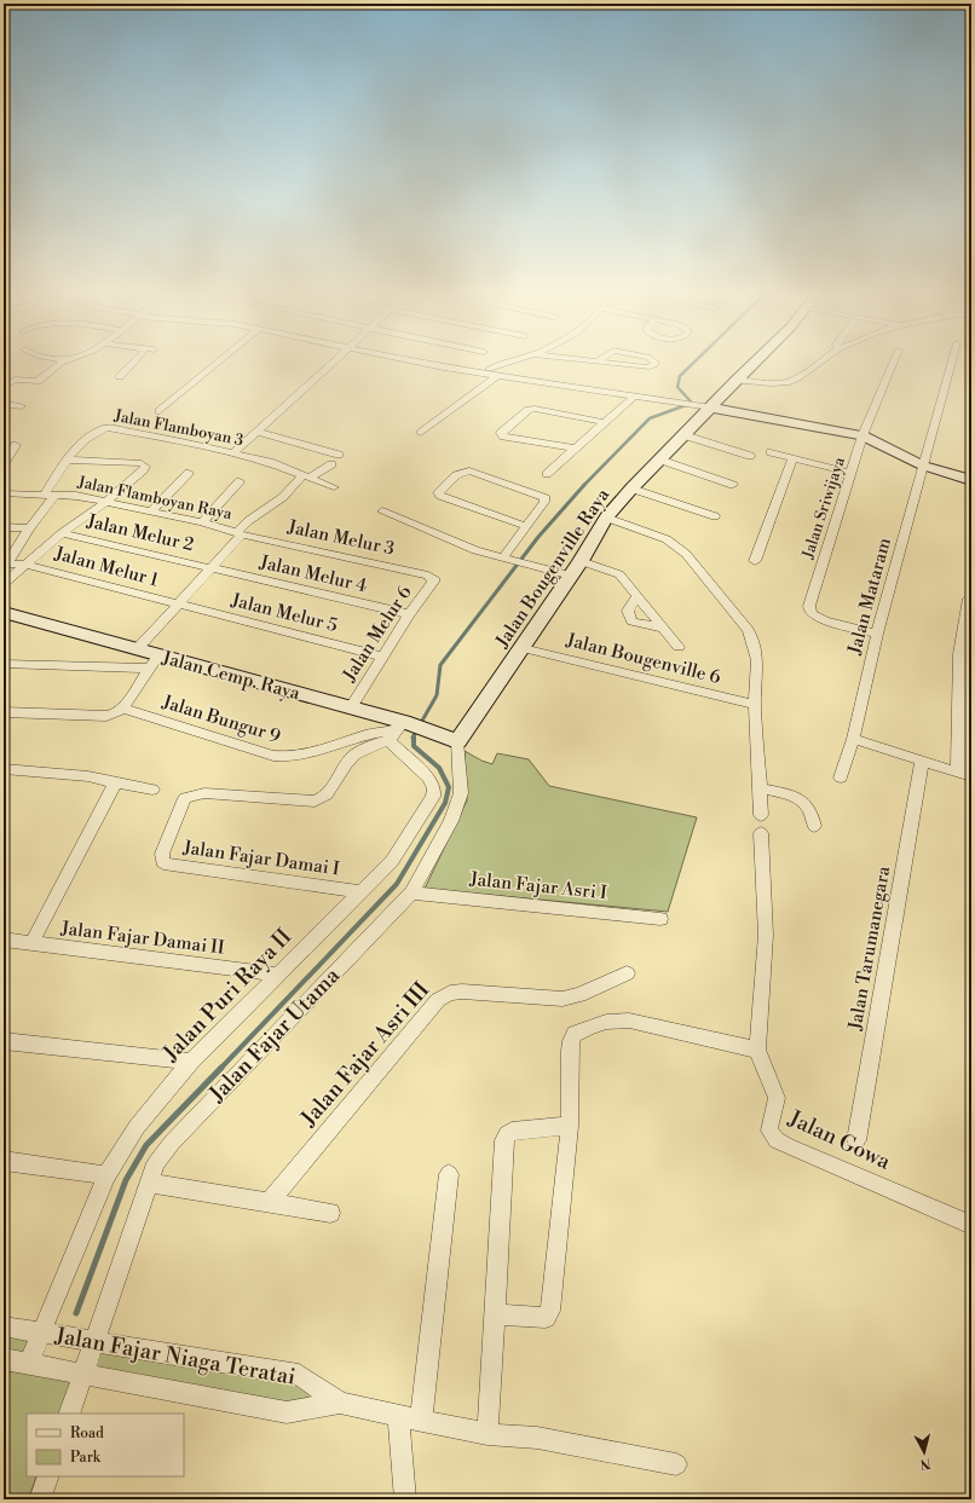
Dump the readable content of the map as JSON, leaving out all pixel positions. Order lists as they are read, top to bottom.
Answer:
{
  "streets": {
    "street": [
      "Jalan Flamboyan 3",
      "Jalan Flamboyan Raya",
      "Jalan Sriwijaya",
      "Jalan Melur 2",
      "Jalan Melur 3",
      "Jalan Melur 1",
      "Jalan Bougenville Raya",
      "Jalan Melur 4",
      "Jalan Mataram",
      "Jalan Melur 5",
      "Jalan Melur 6",
      "Jalan Bougenville 6",
      "Jalan Cemp. Raya",
      "Jalan Bungur 9",
      "Jalan Fajar Damai I",
      "Jalan Fajar Asri I",
      "Jalan Fajar Damai II",
      "Jalan Tarumanegara",
      "Jalan Puri Raya II",
      "Jalan Fajar Utama",
      "Jalan Fajar Asri III",
      "Jalan Gowa",
      "Jalan Fajar Niaga Teratai"
    ]
  },
  "crossings": [
    ["Jalan Flamboyan 3", "Jalan Flamboyan Raya"],
    ["Jalan Flamboyan 3", "Jalan Melur 1"],
    ["Jalan Flamboyan Raya", "Jalan Melur 3"],
    ["Jalan Sriwijaya", "Jalan Mataram"],
    ["Jalan Melur 2", "Jalan Melur 4"],
    ["Jalan Melur 3", "Jalan Melur 6"],
    ["Jalan Melur 1", "Jalan Melur 5"],
    ["Jalan Bougenville Raya", "Jalan Bougenville 6"],
    ["Jalan Bougenville Raya", "Jalan Cemp. Raya"],
    ["Jalan Bougenville Raya", "Jalan Fajar Utama"],
    ["Jalan Melur 4", "Jalan Melur 6"],
    ["Jalan Melur 5", "Jalan Melur 6"],
    ["Jalan Melur 6", "Jalan Cemp. Raya"],
    ["Jalan Cemp. Raya", "Jalan Bungur 9"],
    ["Jalan Cemp. Raya", "Jalan Fajar Damai I"],
    ["Jalan Cemp. Raya", "Jalan Puri Raya II"],
    ["Jalan Cemp. Raya", "Jalan Fajar Utama"],
    ["Jalan Bungur 9", "Jalan Fajar Damai I"],
    ["Jalan Bungur 9", "Jalan Puri Raya II"],
    ["Jalan Fajar Damai I", "Jalan Puri Raya II"],
    ["Jalan Fajar Asri I", "Jalan Fajar Utama"],
    ["Jalan Fajar Damai II", "Jalan Puri Raya II"],
    ["Jalan Puri Raya II", "Jalan Fajar Niaga Teratai"],
    ["Jalan Fajar Utama", "Jalan Fajar Niaga Teratai"]
  ],
  "legend": ["Road", "Park"],
  "north": "bottom"
}
